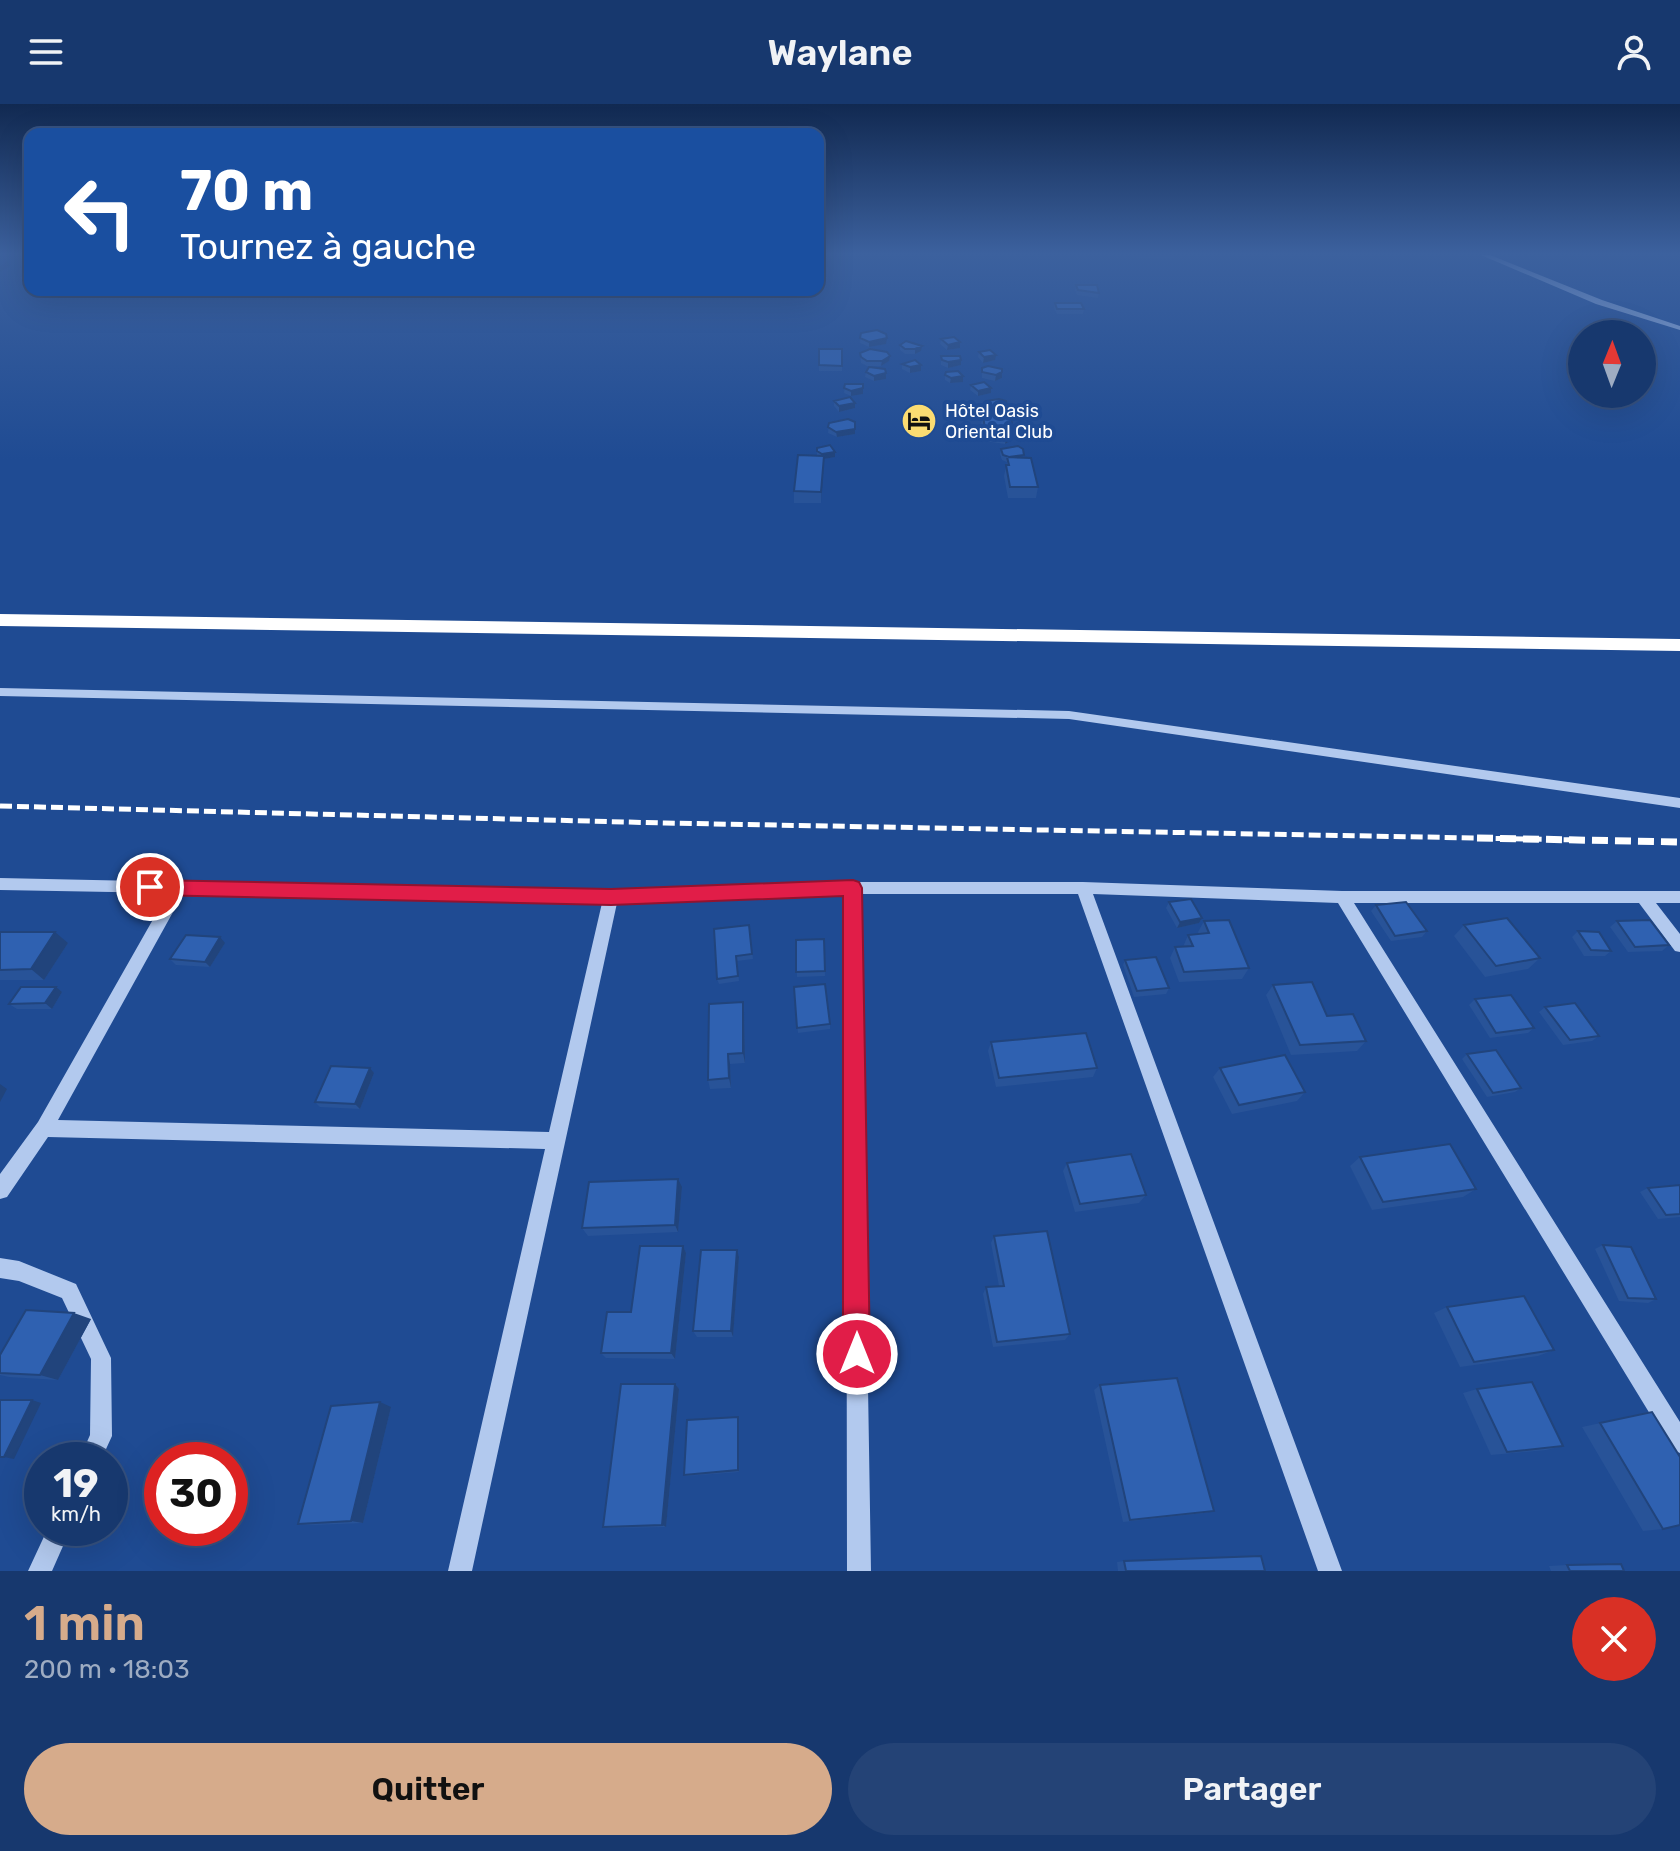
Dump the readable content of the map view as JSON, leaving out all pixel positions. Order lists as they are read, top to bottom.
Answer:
{
  "places": {
    "hotel": ["Hôtel Oasis Oriental Club"]
  },
  "north": "top",
  "page": {
    "header": "Waylane",
    "turn": ["70 m", "Tournez à gauche"],
    "speed": "19 km/h",
    "limit": "30",
    "heading": ["1 min", "200 m · 18:03"],
    "buttons": ["Quitter", "Partager"]
  }
}
